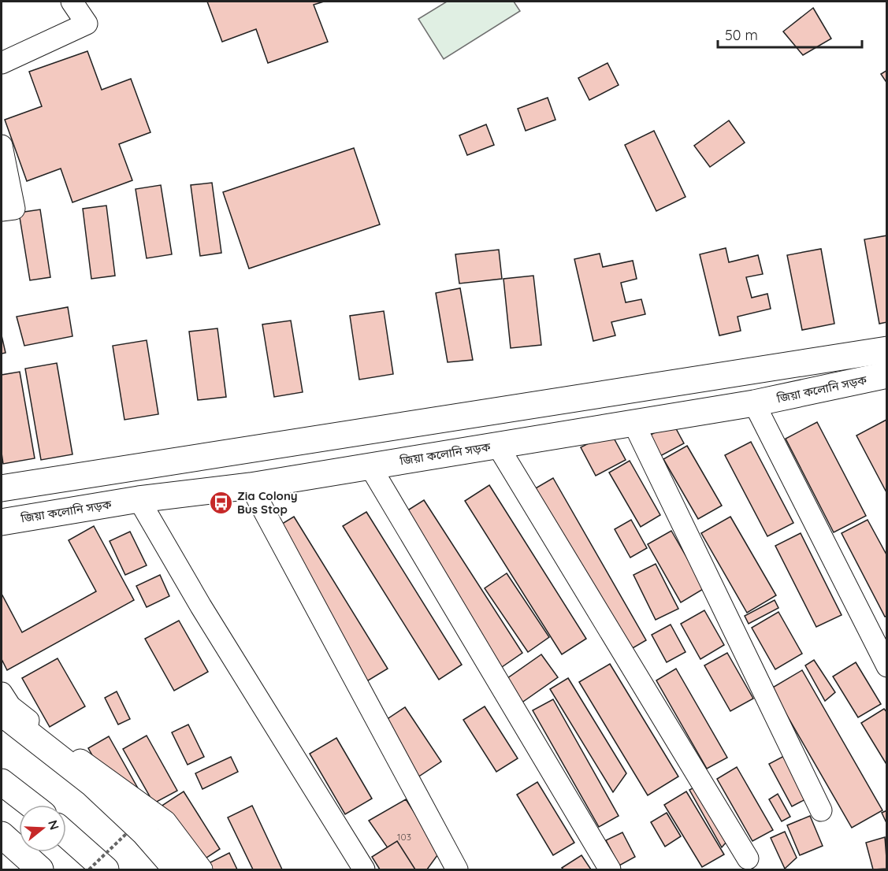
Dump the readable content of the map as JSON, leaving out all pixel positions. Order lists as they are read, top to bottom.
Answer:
{
  "streets": {
    "main road": ["জিয়া কলোনি সড়ক"]
  },
  "places": {
    "bus stop": ["Zia Colony Bus Stop"]
  },
  "house_numbers": ["103"],
  "scale_bar": "50 m",
  "north": "right"
}
